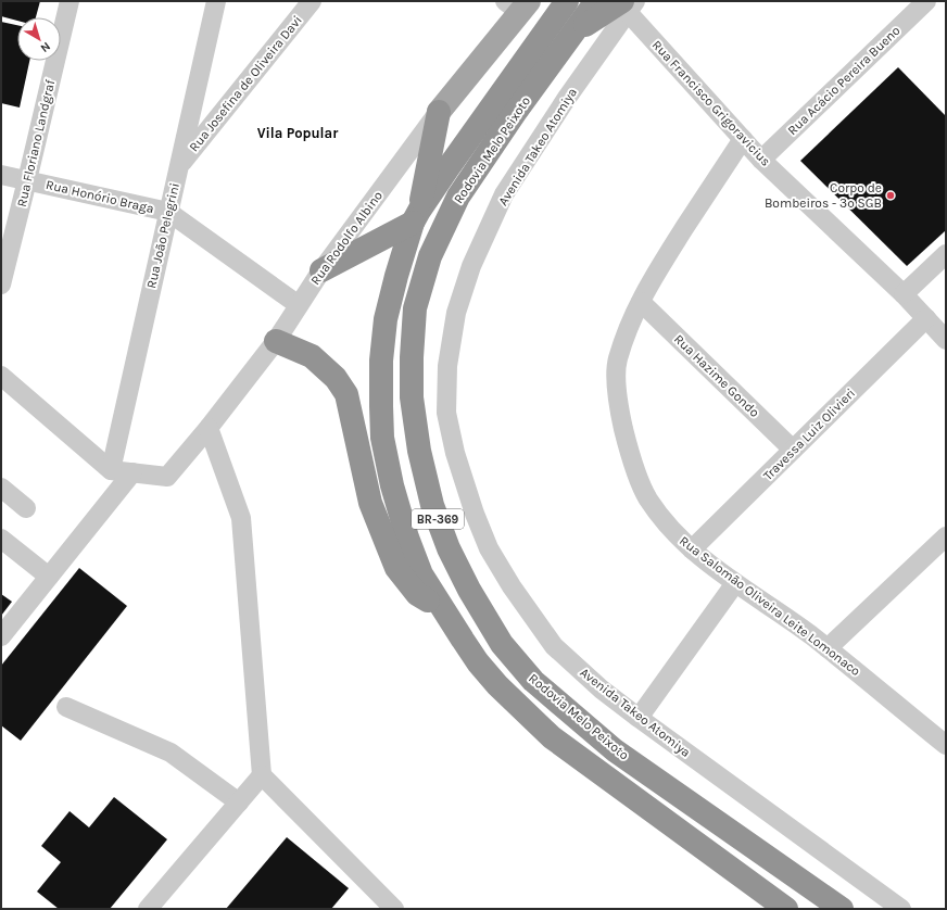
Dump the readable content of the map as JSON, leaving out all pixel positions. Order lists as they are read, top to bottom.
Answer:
{
  "streets": {
    "highway": ["Rodovia Melo Peixoto", "BR-369"],
    "main road": ["Rua Rodolfo Albino"],
    "street": [
      "Rua Acácio Pereira Bueno",
      "Rua Josefina de Oliveira Davi",
      "Rua Francisco Grigoravicius",
      "Rua Floriano Landgraf",
      "Avenida Takeo Atomiya",
      "Rua Honório Braga",
      "Rua João Pelegrini",
      "Rua Hazime Gondo",
      "Travessa Luiz Olivieri",
      "Rua Salomão Oliveira Leite Lomonaco"
    ]
  },
  "crossings": [
    ["Rua Acácio Pereira Bueno", "Rua Francisco Grigoravicius"],
    ["Rua Josefina de Oliveira Davi", "Rua João Pelegrini"],
    ["Rua Francisco Grigoravicius", "Avenida Takeo Atomiya"],
    ["Rua Francisco Grigoravicius", "Travessa Luiz Olivieri"],
    ["Rua Francisco Grigoravicius", "Rua Salomão Oliveira Leite Lomonaco"],
    ["Rua Floriano Landgraf", "Rua Honório Braga"],
    ["Rua Honório Braga", "Rua João Pelegrini"],
    ["Rua Honório Braga", "Rua Rodolfo Albino"],
    ["Rua Hazime Gondo", "Travessa Luiz Olivieri"],
    ["Rua Hazime Gondo", "Rua Salomão Oliveira Leite Lomonaco"],
    ["Travessa Luiz Olivieri", "Rua Salomão Oliveira Leite Lomonaco"]
  ],
  "districts": ["Vila Popular"],
  "places": ["Corpo de Bombeiros - 3º SGB"],
  "north": "bottom right"
}
